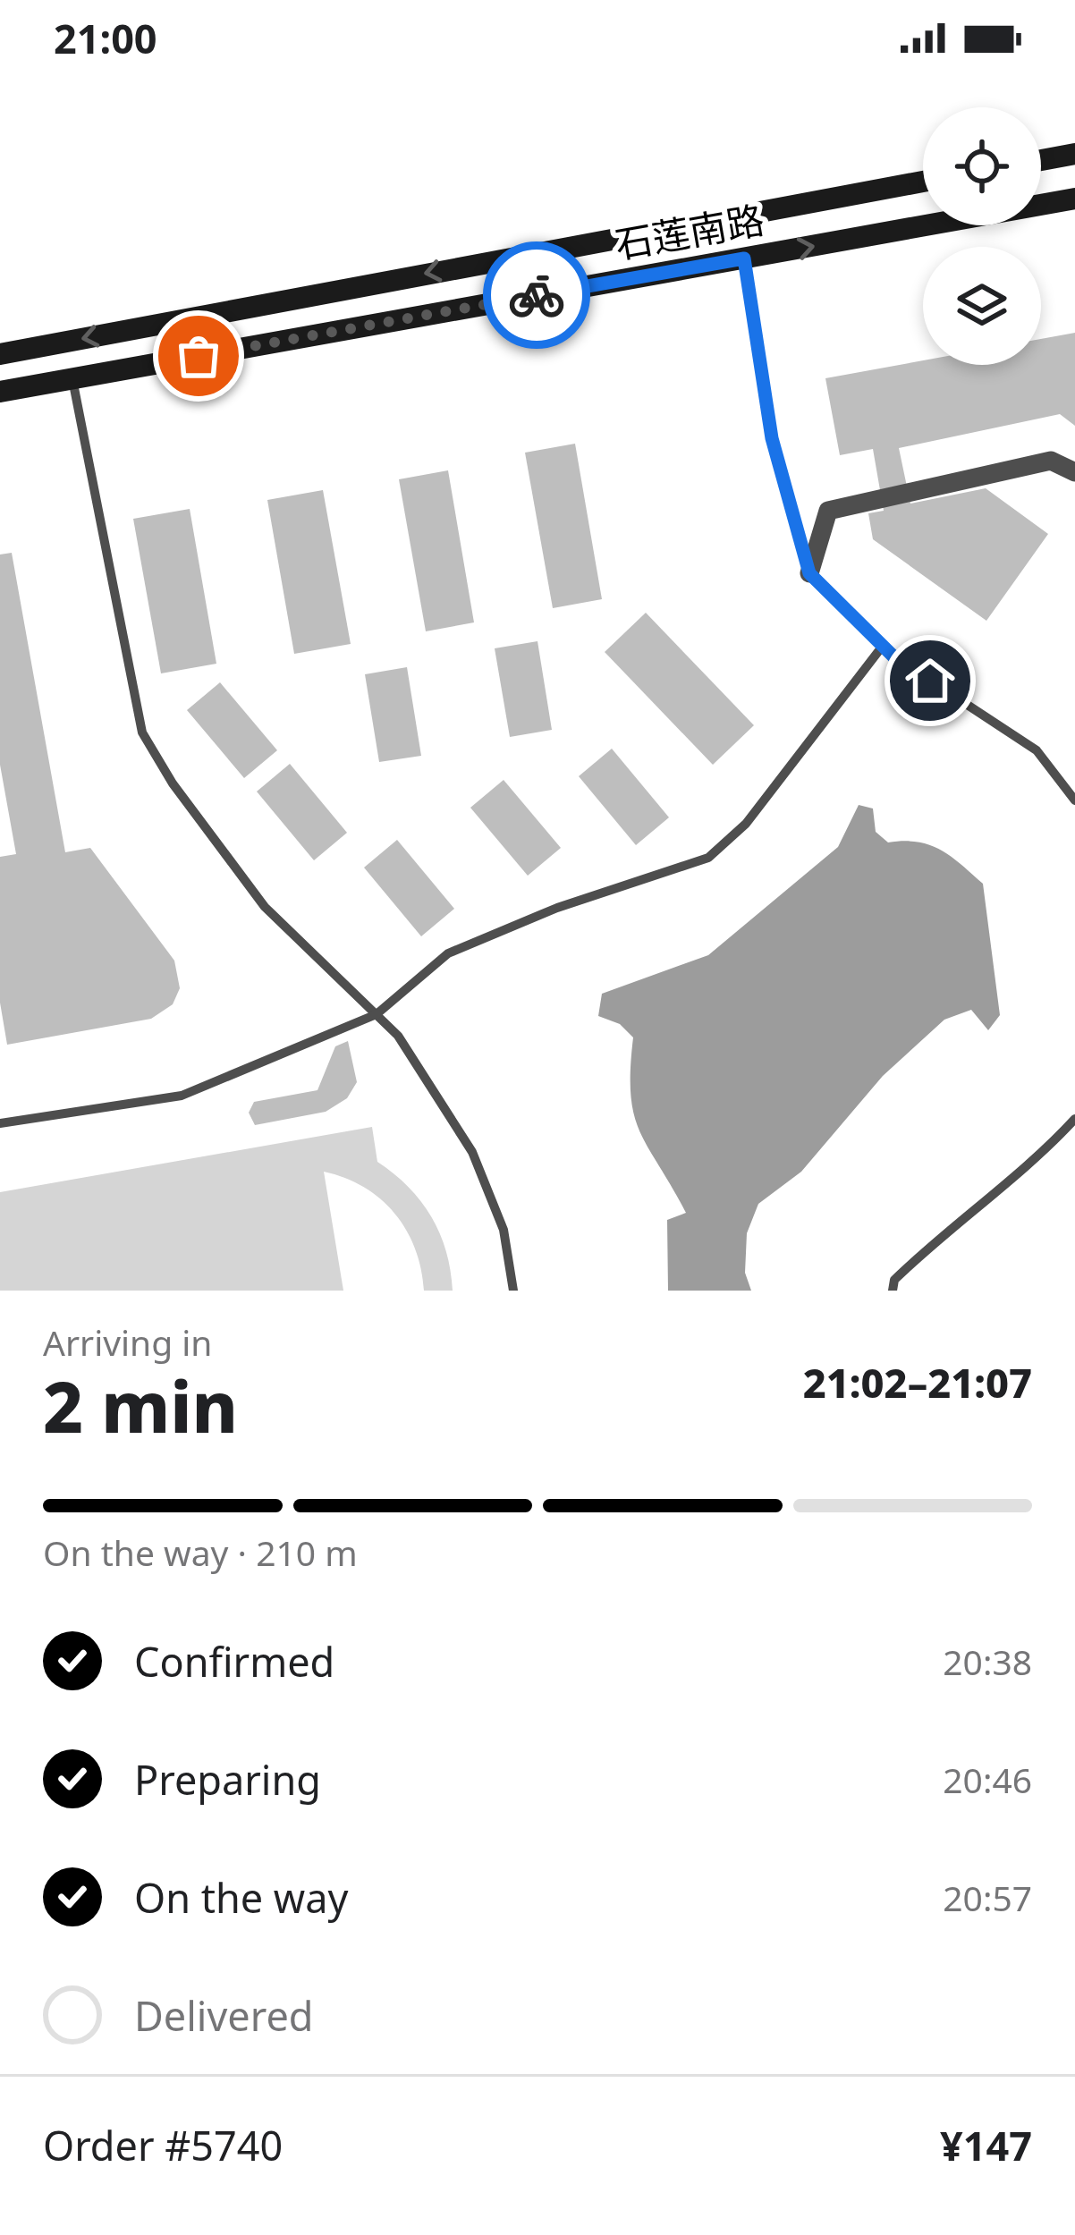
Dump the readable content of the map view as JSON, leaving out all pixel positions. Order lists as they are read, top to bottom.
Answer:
{
  "streets": {
    "street": ["石莲南路"]
  },
  "page": {
    "status": "21:00",
    "heading": ["2 min", "Arriving in", "21:02–21:07"],
    "panel": ["Order #5740", "¥147"],
    "bar": "On the way · 210 m",
    "list": [
      ["Confirmed", "20:38"],
      ["Preparing", "20:46"],
      ["On the way", "20:57"],
      "Delivered"
    ]
  }
}
